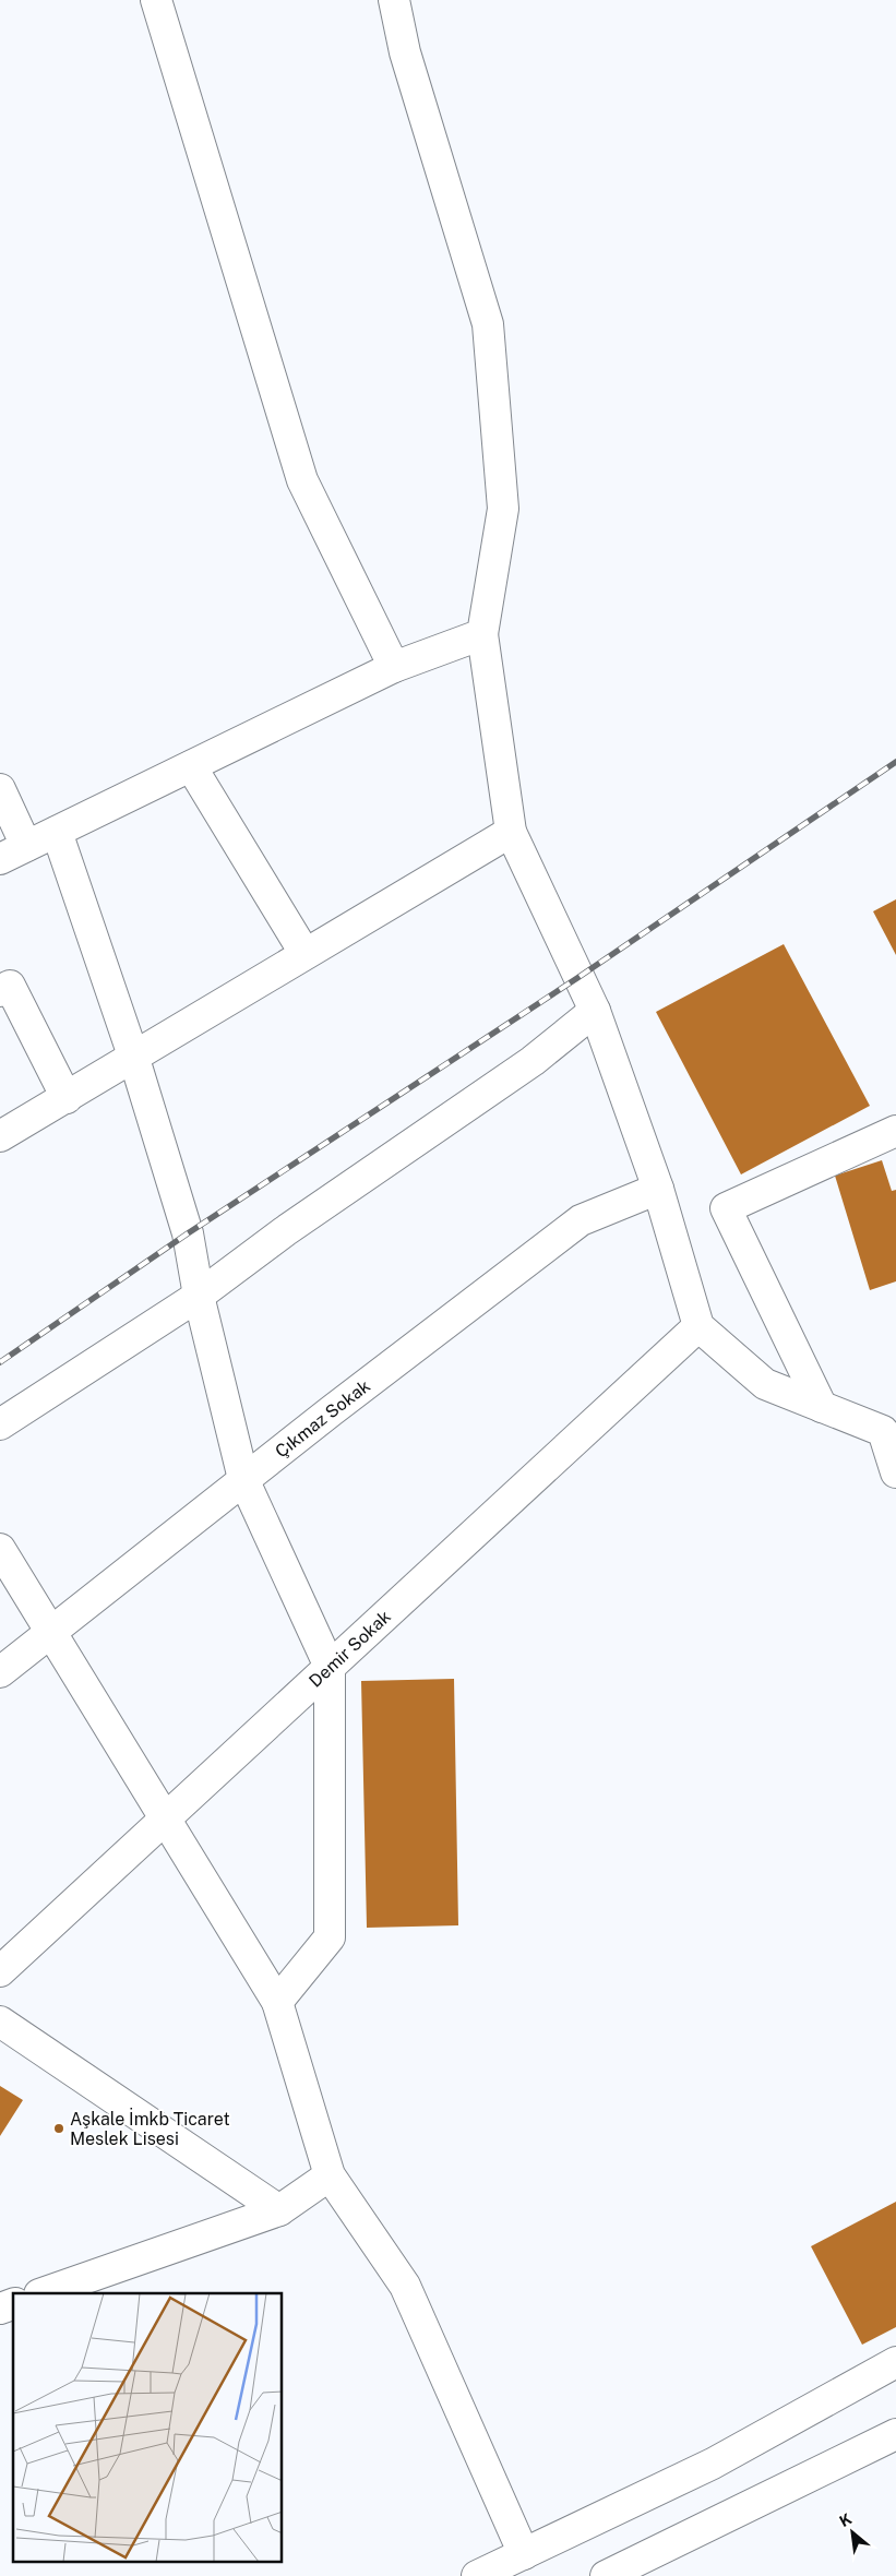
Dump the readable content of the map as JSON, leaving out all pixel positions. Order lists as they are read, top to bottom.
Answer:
{
  "streets": {
    "street": ["Çıkmaz Sokak", "Demir Sokak"]
  },
  "places": ["Aşkale İmkb Ticaret Meslek Lisesi"],
  "north": "top left"
}
